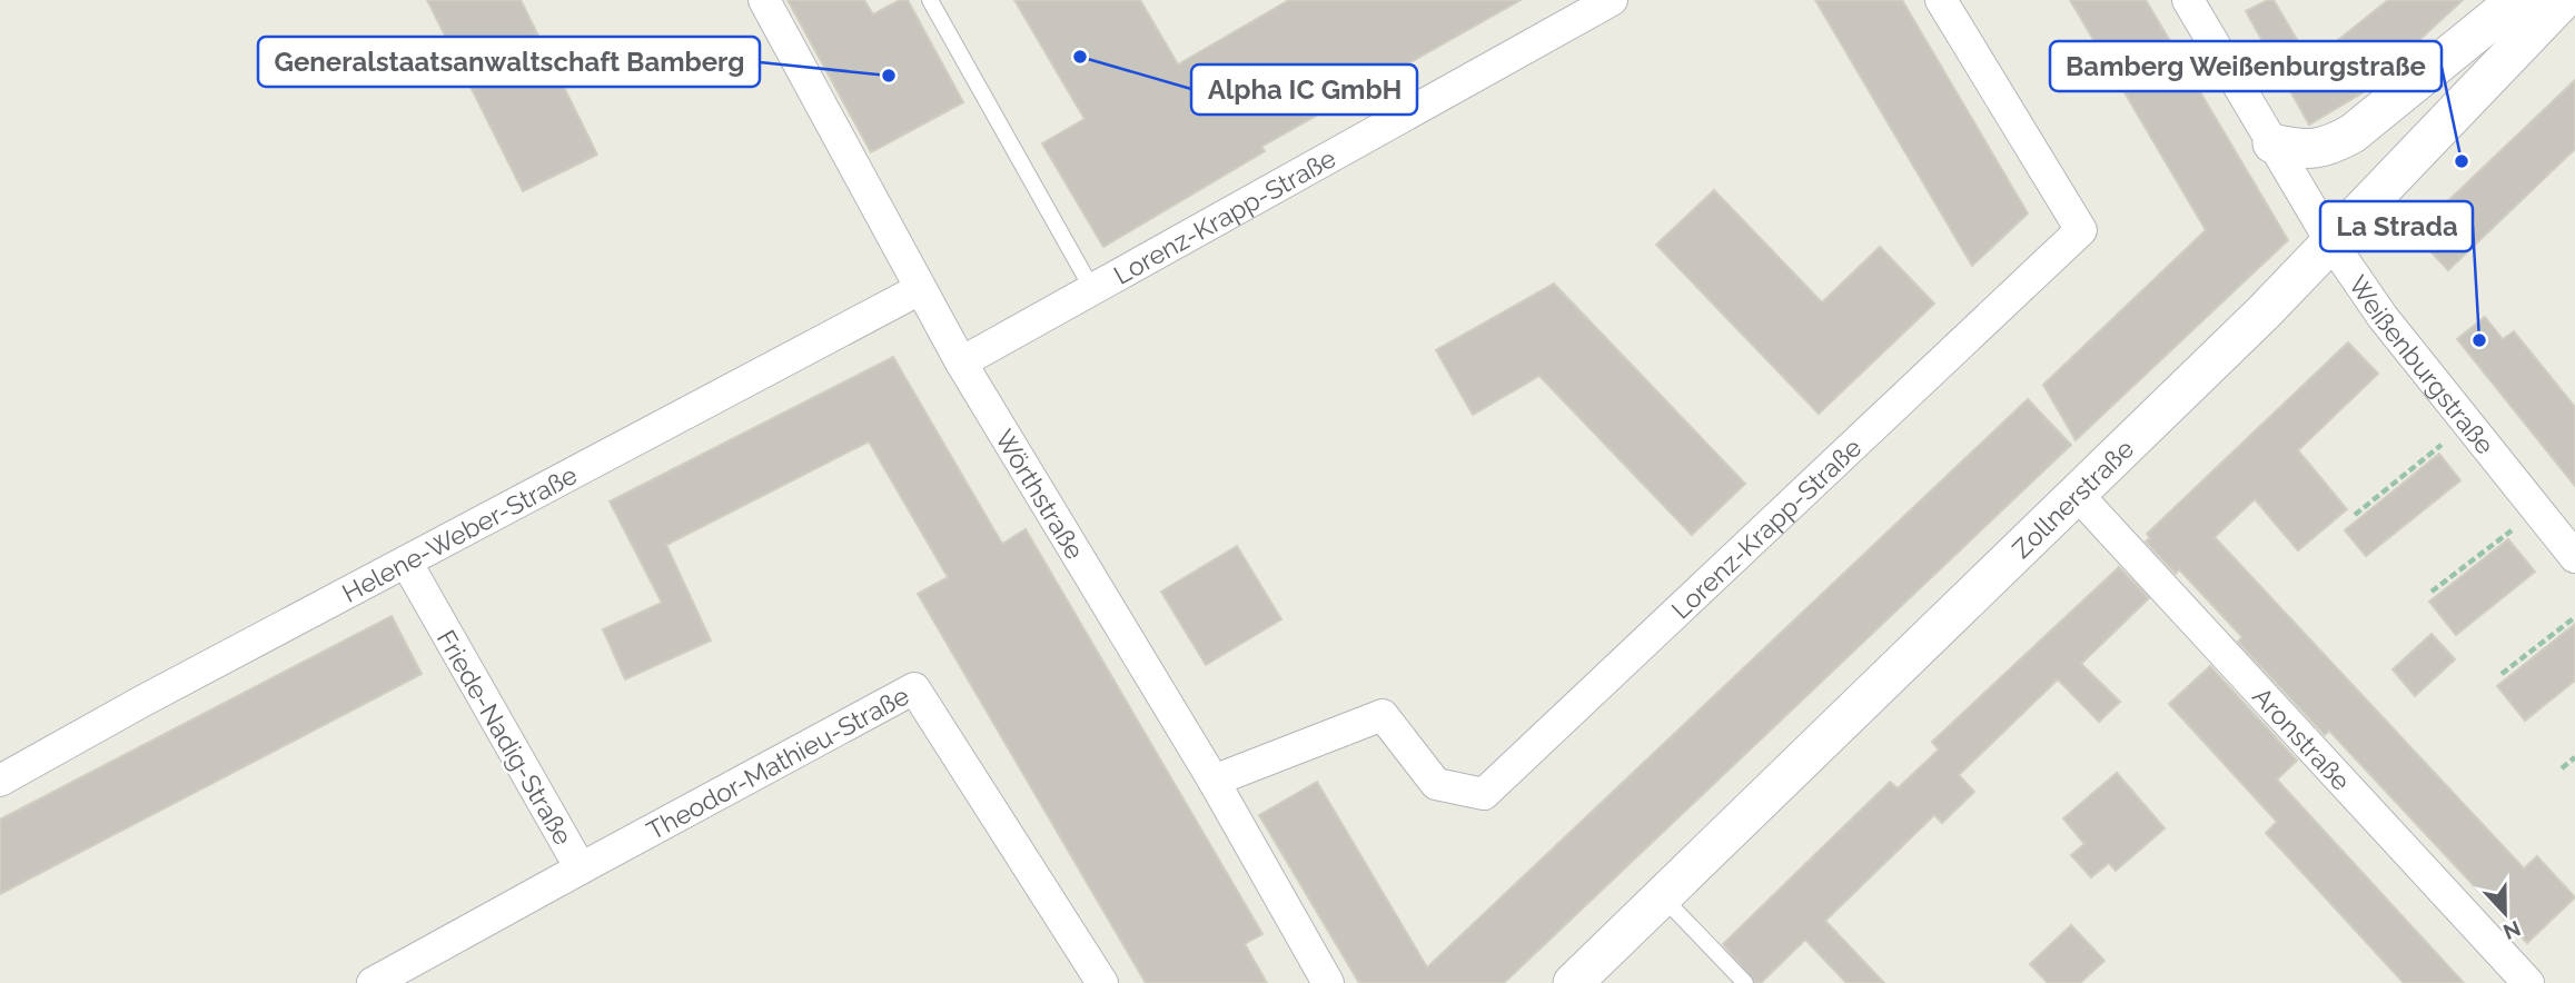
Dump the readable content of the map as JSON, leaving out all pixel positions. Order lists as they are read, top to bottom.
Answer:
{
  "streets": {
    "street": [
      "Lorenz-Krapp-Straße",
      "Weißenburgstraße",
      "Wörthstraße",
      "Zollnerstraße",
      "Helene-Weber-Straße",
      "Friede-Nadig-Straße",
      "Aronstraße",
      "Theodor-Mathieu-Straße"
    ]
  },
  "crossings": [
    ["Lorenz-Krapp-Straße", "Wörthstraße"],
    ["Weißenburgstraße", "Zollnerstraße"],
    ["Wörthstraße", "Helene-Weber-Straße"],
    ["Zollnerstraße", "Aronstraße"],
    ["Helene-Weber-Straße", "Friede-Nadig-Straße"],
    ["Friede-Nadig-Straße", "Theodor-Mathieu-Straße"]
  ],
  "places": [
    "Alpha IC GmbH",
    "Generalstaatsanwaltschaft Bamberg",
    "Bamberg Weißenburgstraße",
    "La Strada"
  ],
  "north": "bottom"
}
